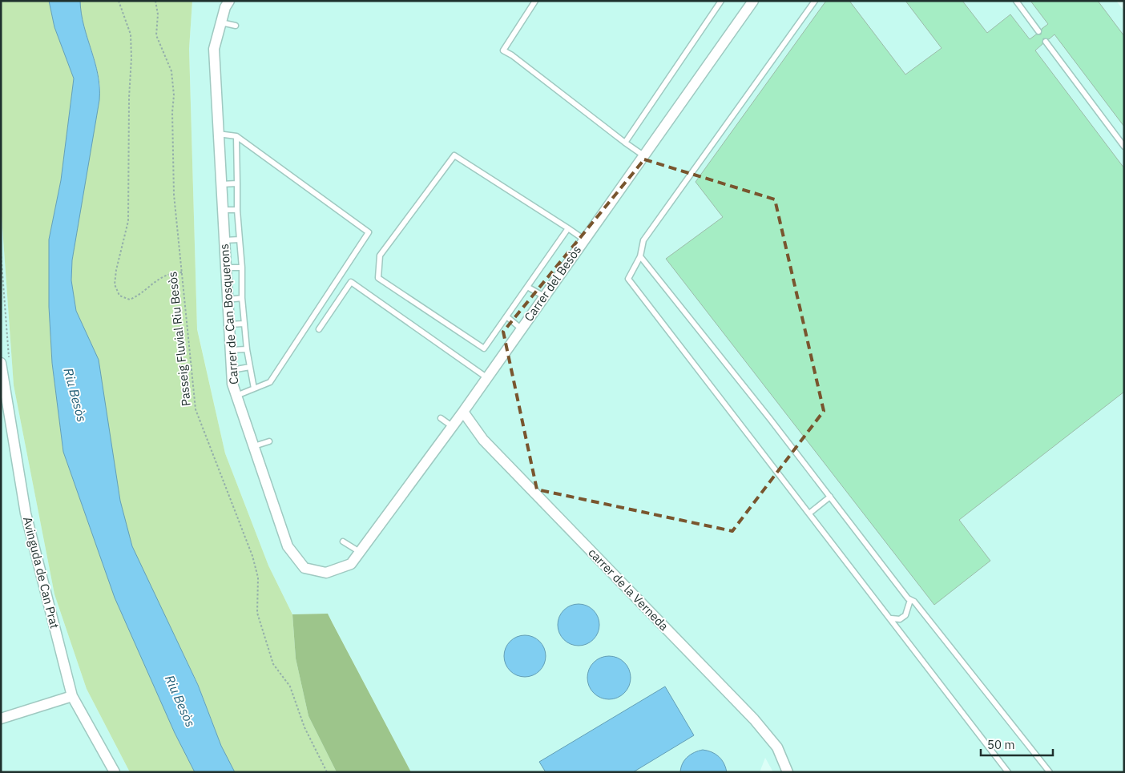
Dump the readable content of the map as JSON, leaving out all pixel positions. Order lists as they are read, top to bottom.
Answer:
{
  "streets": {
    "street": [
      "Carrer del Besòs",
      "Carrer de Can Bosquerons",
      "Avinguda de Can Prat",
      "carrer de la Verneda"
    ],
    "path": ["Passeig Fluvial Riu Besòs"]
  },
  "crossings": [
    ["Carrer del Besòs", "Carrer de Can Bosquerons"],
    ["Carrer del Besòs", "carrer de la Verneda"]
  ],
  "water": ["Riu Besòs"],
  "scale_bar": "50 m"
}
